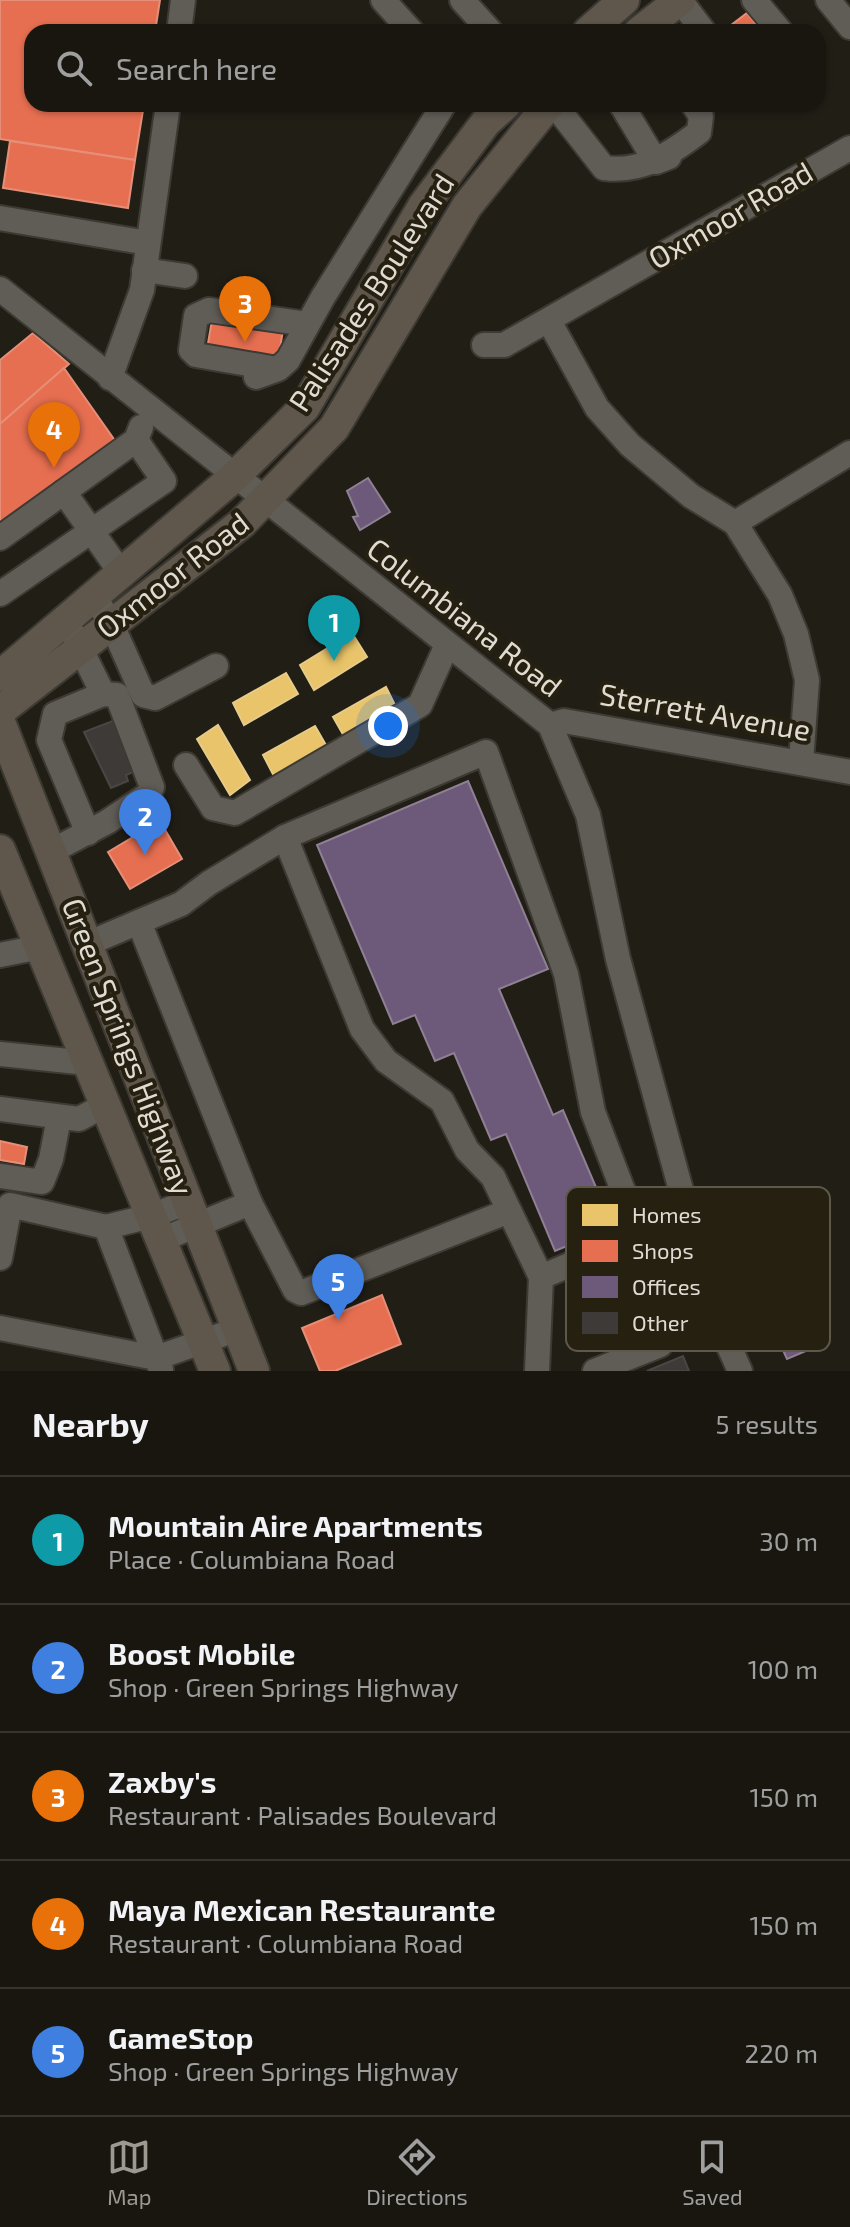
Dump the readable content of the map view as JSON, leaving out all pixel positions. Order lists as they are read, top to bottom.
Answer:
{
  "streets": {
    "main road": ["Oxmoor Road", "Palisades Boulevard", "Green Springs Highway"],
    "street": ["Columbiana Road", "Sterrett Avenue"]
  },
  "crossings": [
    ["Oxmoor Road", "Palisades Boulevard"],
    ["Oxmoor Road", "Columbiana Road"],
    ["Palisades Boulevard", "Columbiana Road"],
    ["Columbiana Road", "Sterrett Avenue"]
  ],
  "legend": [
    "Homes",
    "Shops",
    "Offices",
    "Other"
  ],
  "page": {
    "search": "Search here",
    "pins": [
      "3",
      "4",
      "1",
      "2",
      "5"
    ],
    "heading": ["Nearby", "5 results"],
    "list": [
      {
        "mark": "1",
        "name": "Mountain Aire Apartments",
        "note": "Place · Columbiana Road",
        "value": "30 m"
      },
      {
        "mark": "2",
        "name": "Boost Mobile",
        "note": "Shop · Green Springs Highway",
        "value": "100 m"
      },
      {
        "mark": "3",
        "name": "Zaxby's",
        "note": "Restaurant · Palisades Boulevard",
        "value": "150 m"
      },
      {
        "mark": "4",
        "name": "Maya Mexican Restaurante",
        "note": "Restaurant · Columbiana Road",
        "value": "150 m"
      },
      {
        "mark": "5",
        "name": "GameStop",
        "note": "Shop · Green Springs Highway",
        "value": "220 m"
      }
    ],
    "nav": ["Map", "Directions", "Saved"]
  }
}
